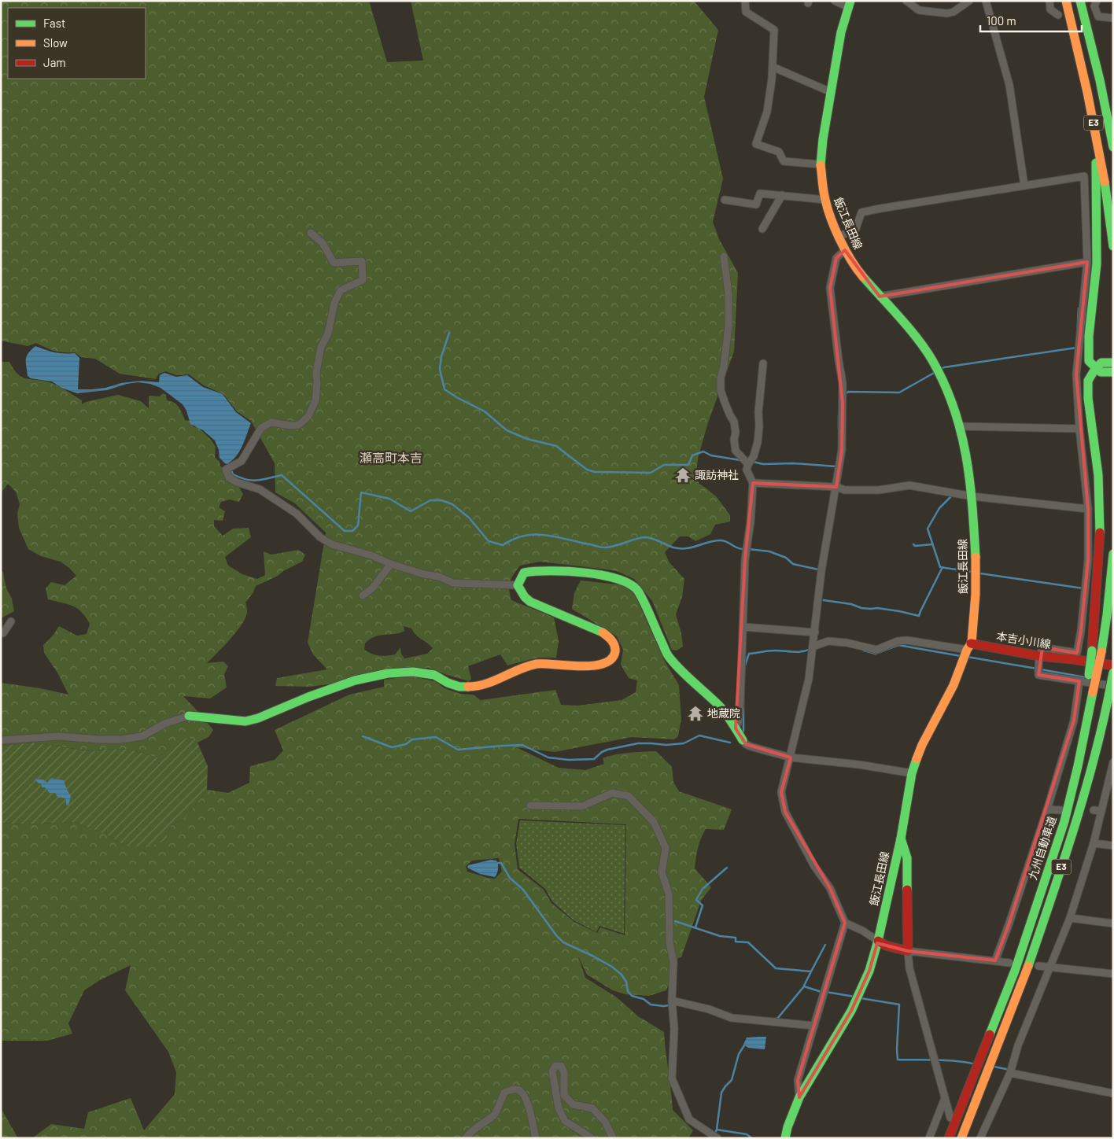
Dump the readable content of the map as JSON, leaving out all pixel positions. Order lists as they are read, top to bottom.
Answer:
{
  "streets": {
    "main road": [
      "E3",
      "飯江長田線",
      "本吉小川線",
      "九州自動車道"
    ]
  },
  "crossings": [
    ["E3", "本吉小川線"],
    ["飯江長田線", "本吉小川線"]
  ],
  "districts": ["瀬高町本吉"],
  "places": {
    "temple": ["諏訪神社", "地蔵院"]
  },
  "legend": ["Fast", "Slow", "Jam"],
  "scale_bar": "100 m"
}
